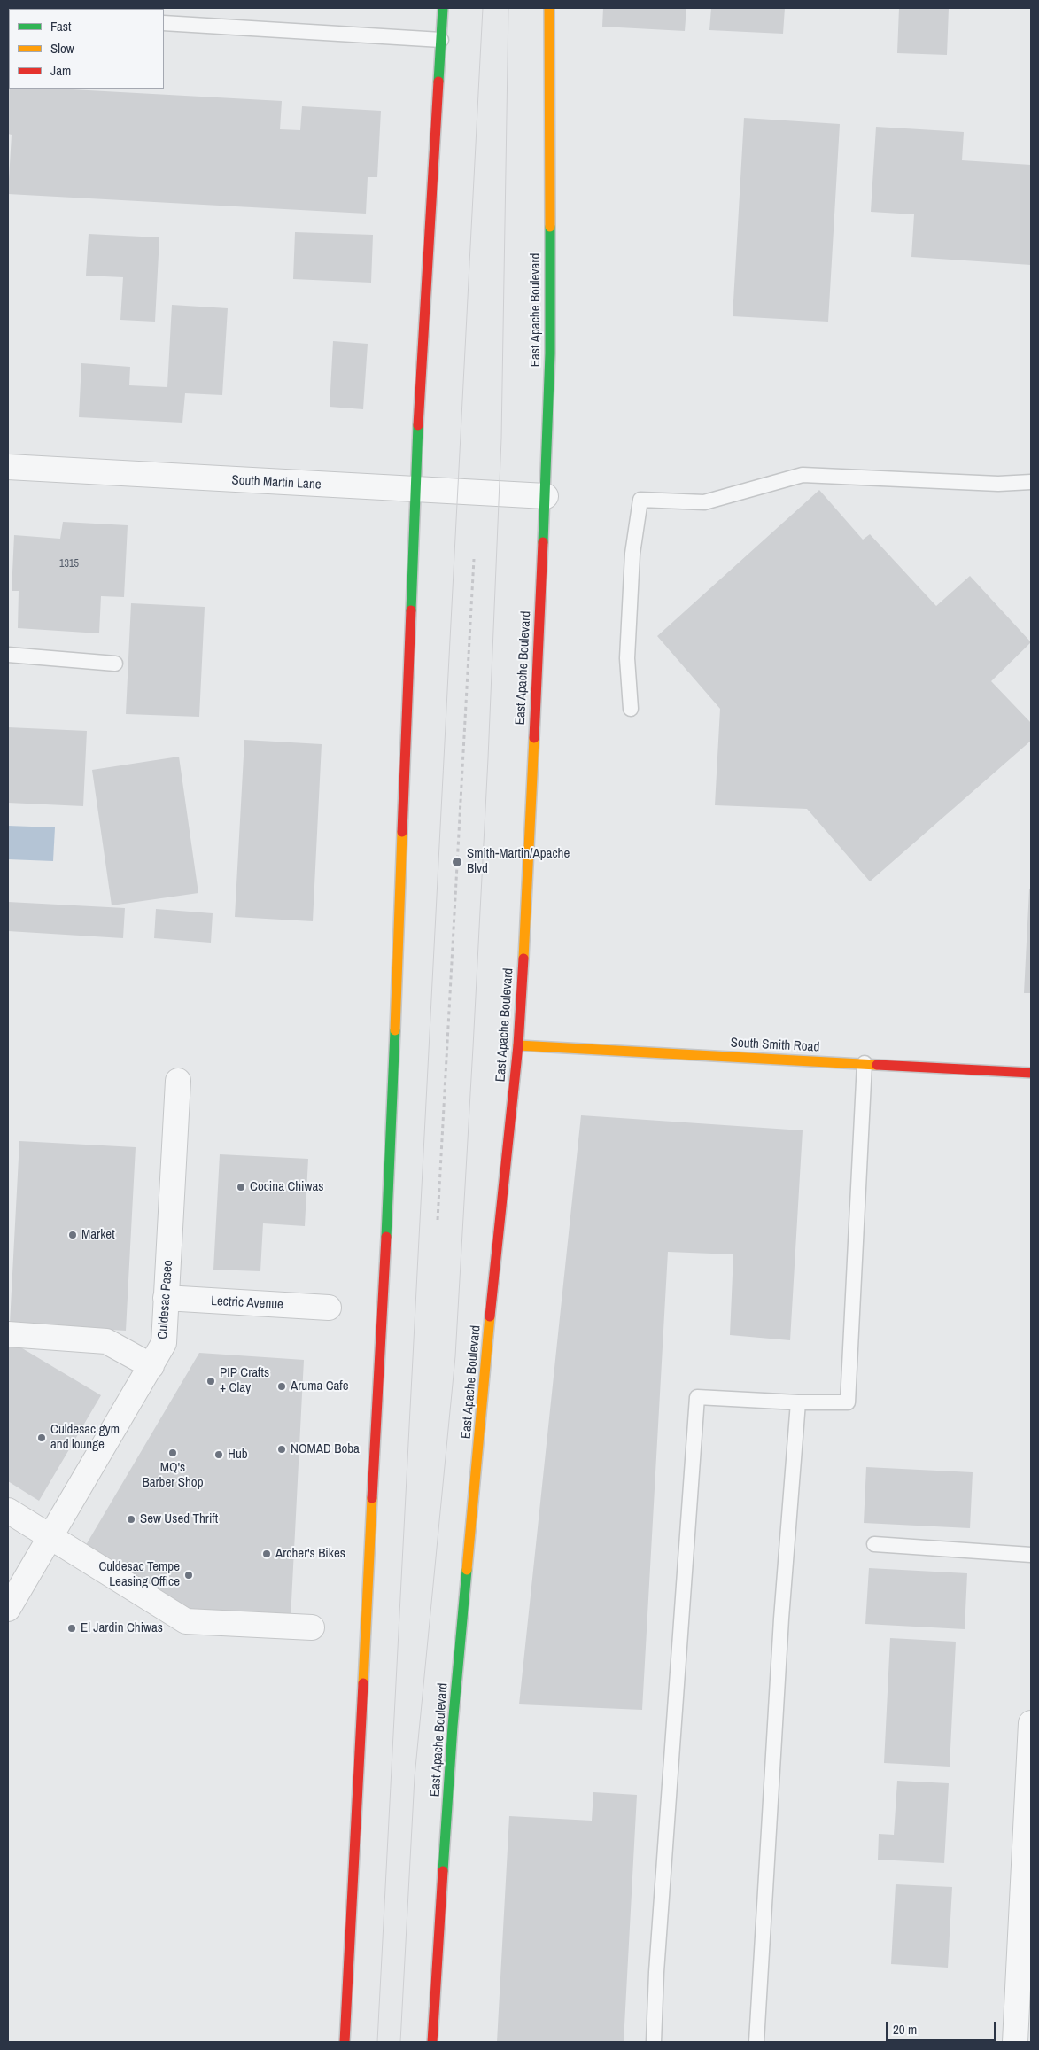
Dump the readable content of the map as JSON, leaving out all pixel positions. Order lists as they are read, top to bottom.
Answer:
{
  "streets": {
    "main road": ["East Apache Boulevard", "South Smith Road"],
    "street": ["South Martin Lane", "Culdesac Paseo", "Lectric Avenue"]
  },
  "crossings": [
    ["East Apache Boulevard", "South Martin Lane"],
    ["East Apache Boulevard", "South Smith Road"],
    ["Culdesac Paseo", "Lectric Avenue"]
  ],
  "places": [
    "Smith-Martin/Apache Blvd",
    "Cocina Chiwas",
    "Market",
    "PIP Crafts + Clay",
    "Aruma Cafe",
    "Culdesac gym and lounge",
    "NOMAD Boba",
    "MQ's Barber Shop",
    "Hub",
    "Sew Used Thrift",
    "Archer's Bikes",
    "Culdesac Tempe Leasing Office",
    "El Jardin Chiwas"
  ],
  "house_numbers": ["1315"],
  "legend": ["Fast", "Slow", "Jam"],
  "scale_bar": "20 m"
}
